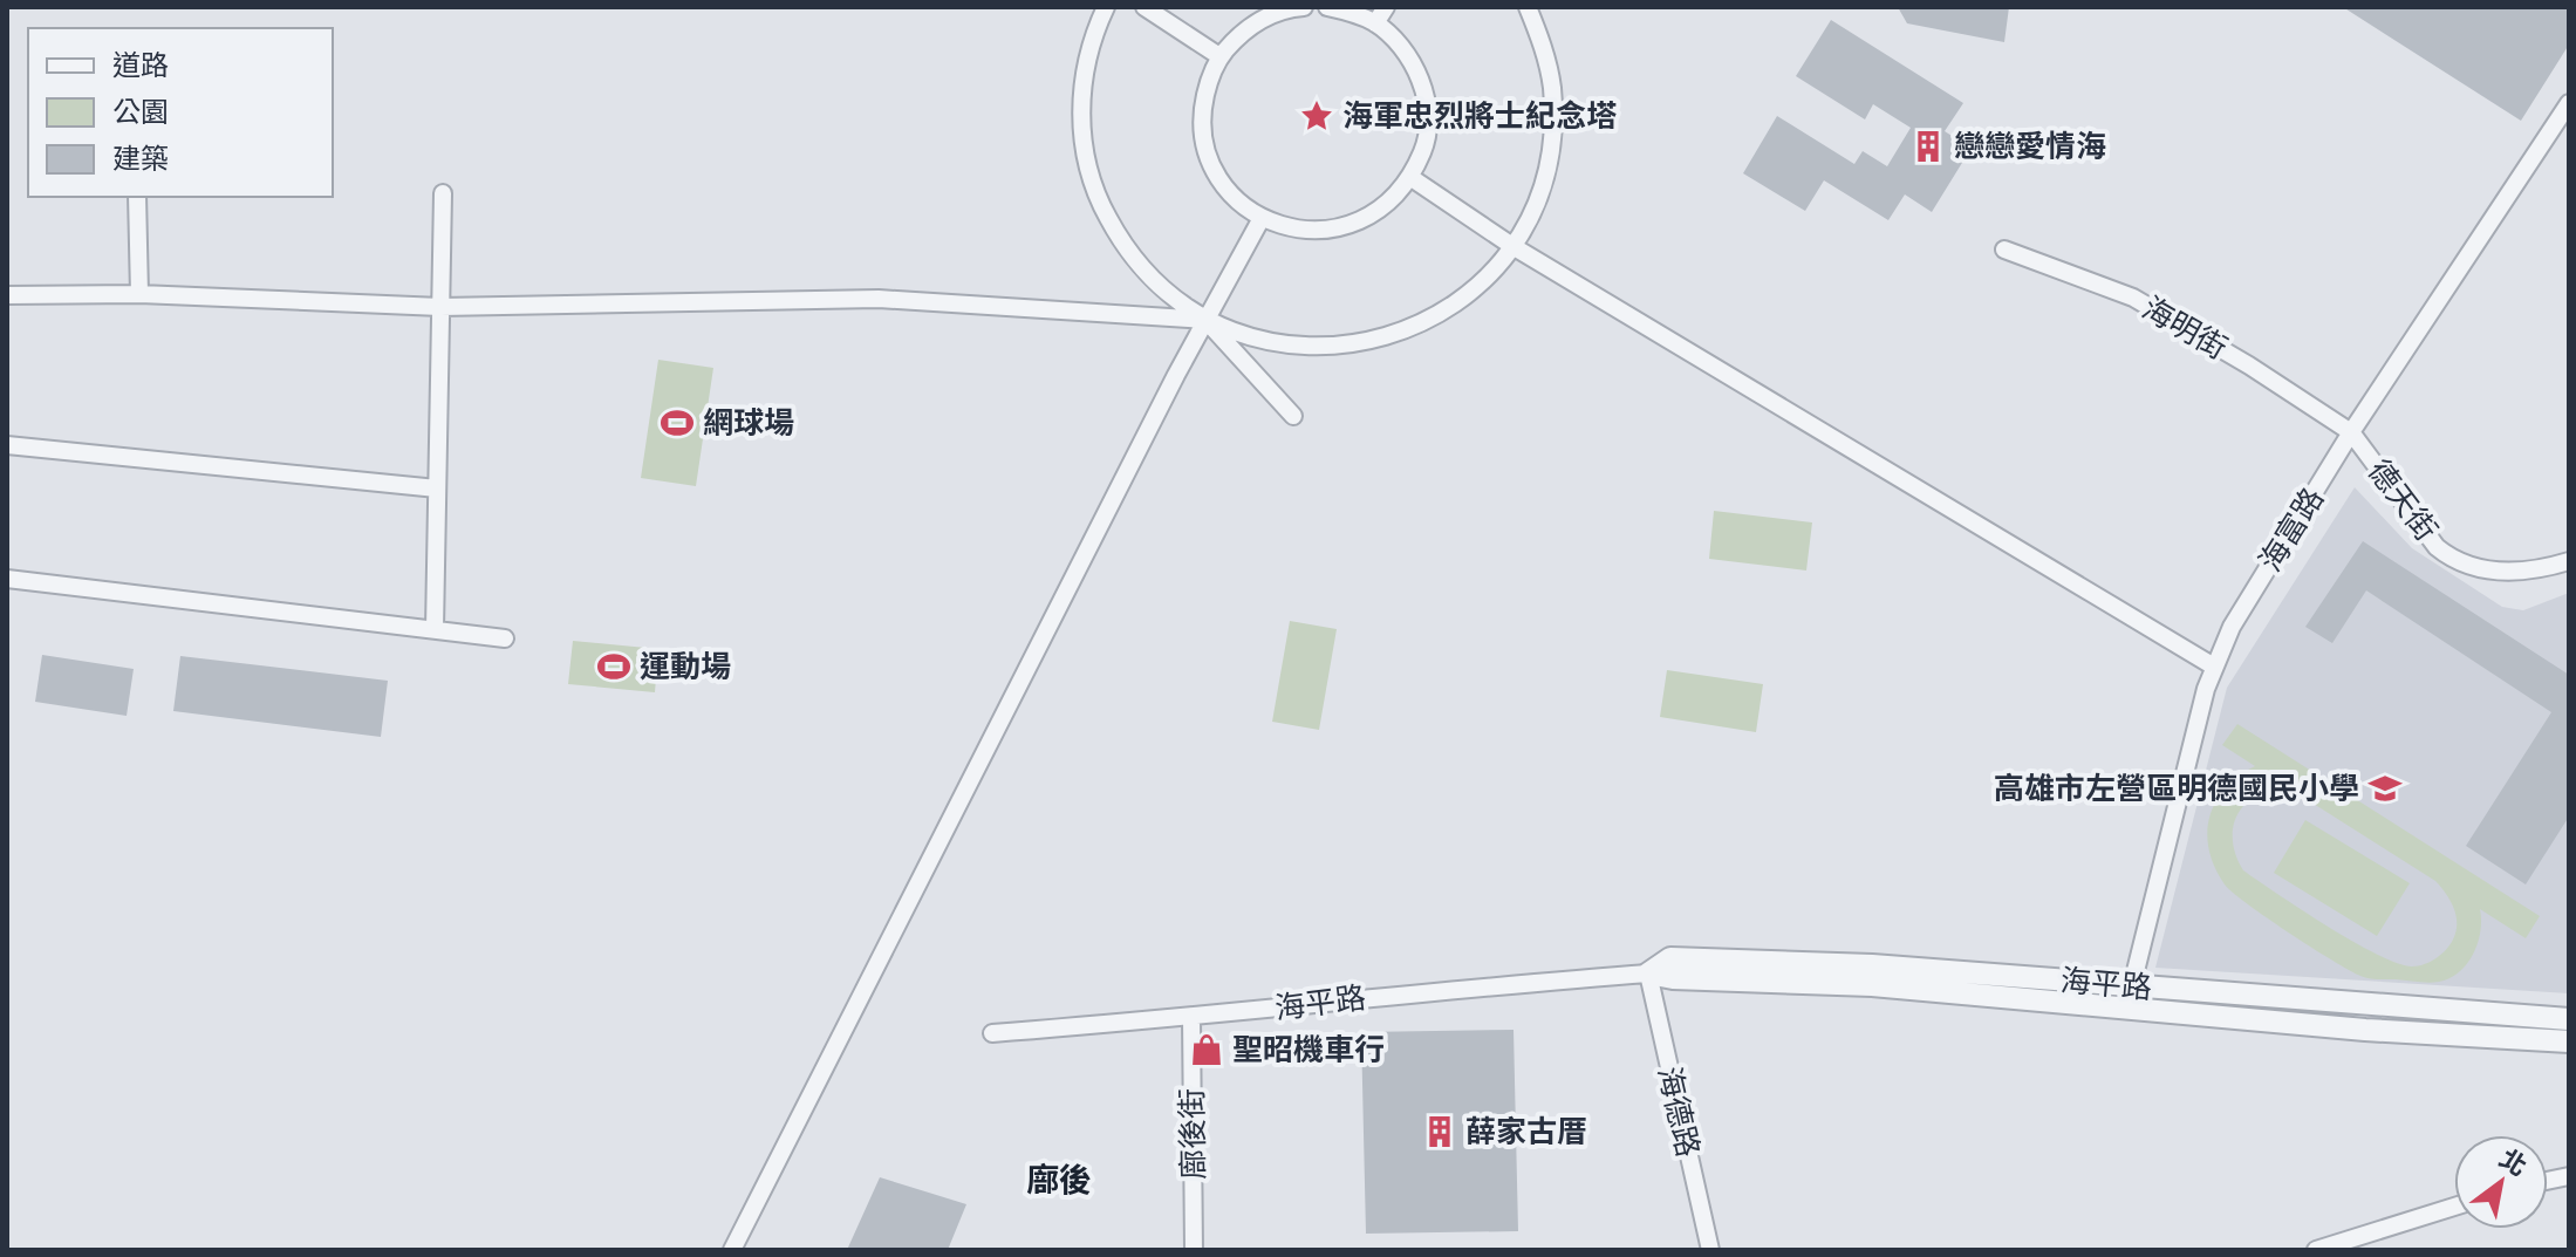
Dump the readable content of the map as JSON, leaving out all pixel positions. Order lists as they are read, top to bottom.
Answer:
{
  "streets": {
    "street": [
      "海明街",
      "德天街",
      "海富路",
      "海平路",
      "海德路",
      "廍後街"
    ]
  },
  "crossings": [
    ["海明街", "德天街"],
    ["海明街", "海富路"],
    ["德天街", "海富路"],
    ["海富路", "海平路"],
    ["海平路", "海德路"],
    ["海平路", "廍後街"]
  ],
  "districts": ["廍後"],
  "places": {
    "place": ["海軍忠烈將士紀念塔"],
    "building": ["戀戀愛情海", "薛家古厝"],
    "sports": ["網球場", "運動場"],
    "school or university": ["高雄市左營區明德國民小學"],
    "shop": ["聖昭機車行"]
  },
  "legend": ["道路", "公園", "建築"],
  "north": "top right"
}
